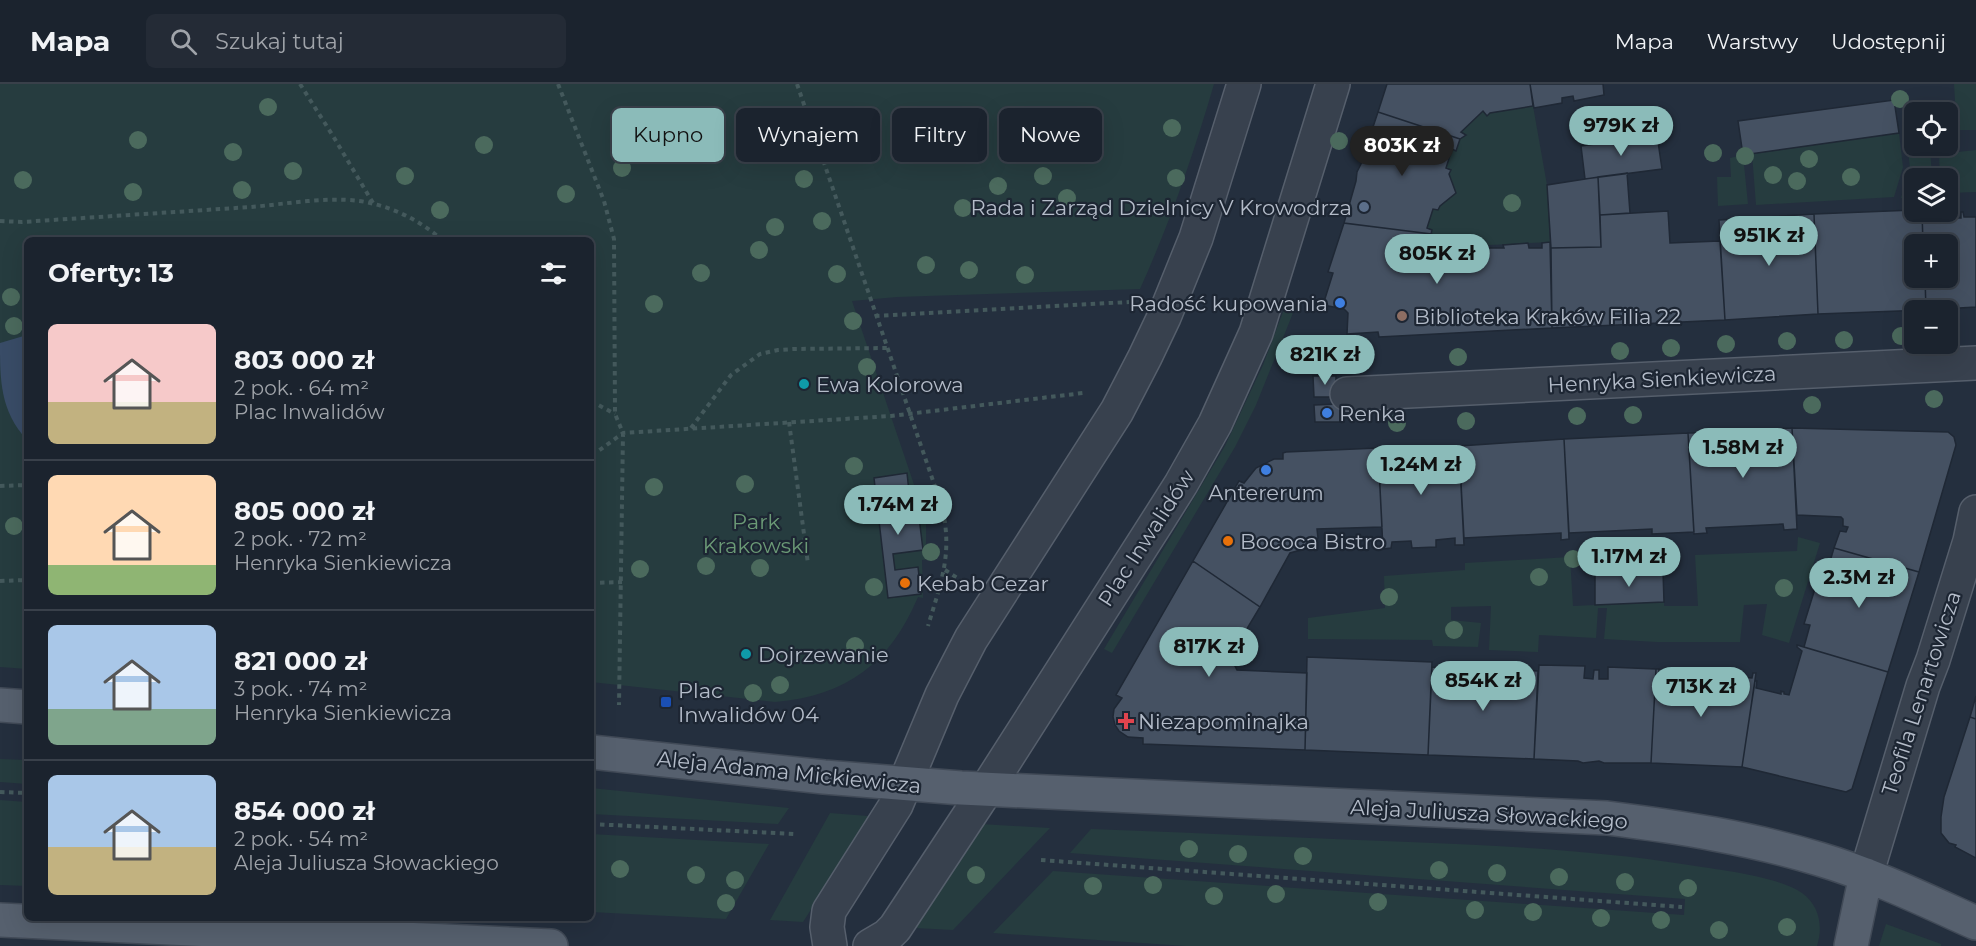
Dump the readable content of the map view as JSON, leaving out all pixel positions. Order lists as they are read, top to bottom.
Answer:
{
  "streets": {
    "main road": ["Aleja Adama Mickiewicza", "Aleja Juliusza Słowackiego"],
    "street": ["Henryka Sienkiewicza", "Plac Inwalidów", "Teofila Lenartowicza"]
  },
  "crossings": [
    ["Plac Inwalidów", "Aleja Adama Mickiewicza"],
    ["Plac Inwalidów", "Aleja Juliusza Słowackiego"],
    ["Teofila Lenartowicza", "Aleja Juliusza Słowackiego"],
    ["Aleja Adama Mickiewicza", "Aleja Juliusza Słowackiego"]
  ],
  "parks": ["Park Krakowski"],
  "places": {
    "other": [
      "Rada i Zarząd Dzielnicy V Krowodrza",
      "Radość kupowania",
      "Biblioteka Kraków Filia 22",
      "Ewa Kolorowa",
      "Renka",
      "Antererum",
      "Bococa Bistro",
      "Kebab Cezar",
      "Dojrzewanie"
    ],
    "transit": ["Plac Inwalidów 04"],
    "health": ["Niezapominajka"]
  },
  "page": {
    "header": "Mapa",
    "search": "Szukaj tutaj",
    "nav": ["Mapa", "Warstwy", "Udostępnij"],
    "map_buttons": ["+", "−"],
    "price": [
      "979K zł",
      "803K zł",
      "951K zł",
      "805K zł",
      "821K zł",
      "1.58M zł",
      "1.24M zł",
      "1.74M zł",
      "1.17M zł",
      "2.3M zł",
      "817K zł",
      "854K zł",
      "713K zł"
    ],
    "chip": [
      "Kupno",
      "Wynajem",
      "Filtry",
      "Nowe"
    ],
    "heading": "Oferty: 13",
    "list": [
      {
        "name": "803 000 zł",
        "note": "2 pok. · 64 m² · Plac Inwalidów"
      },
      {
        "name": "805 000 zł",
        "note": "2 pok. · 72 m² · Henryka Sienkiewicza"
      },
      {
        "name": "821 000 zł",
        "note": "3 pok. · 74 m² · Henryka Sienkiewicza"
      },
      {
        "name": "854 000 zł",
        "note": "2 pok. · 54 m² · Aleja Juliusza Słowackiego"
      }
    ]
  }
}
